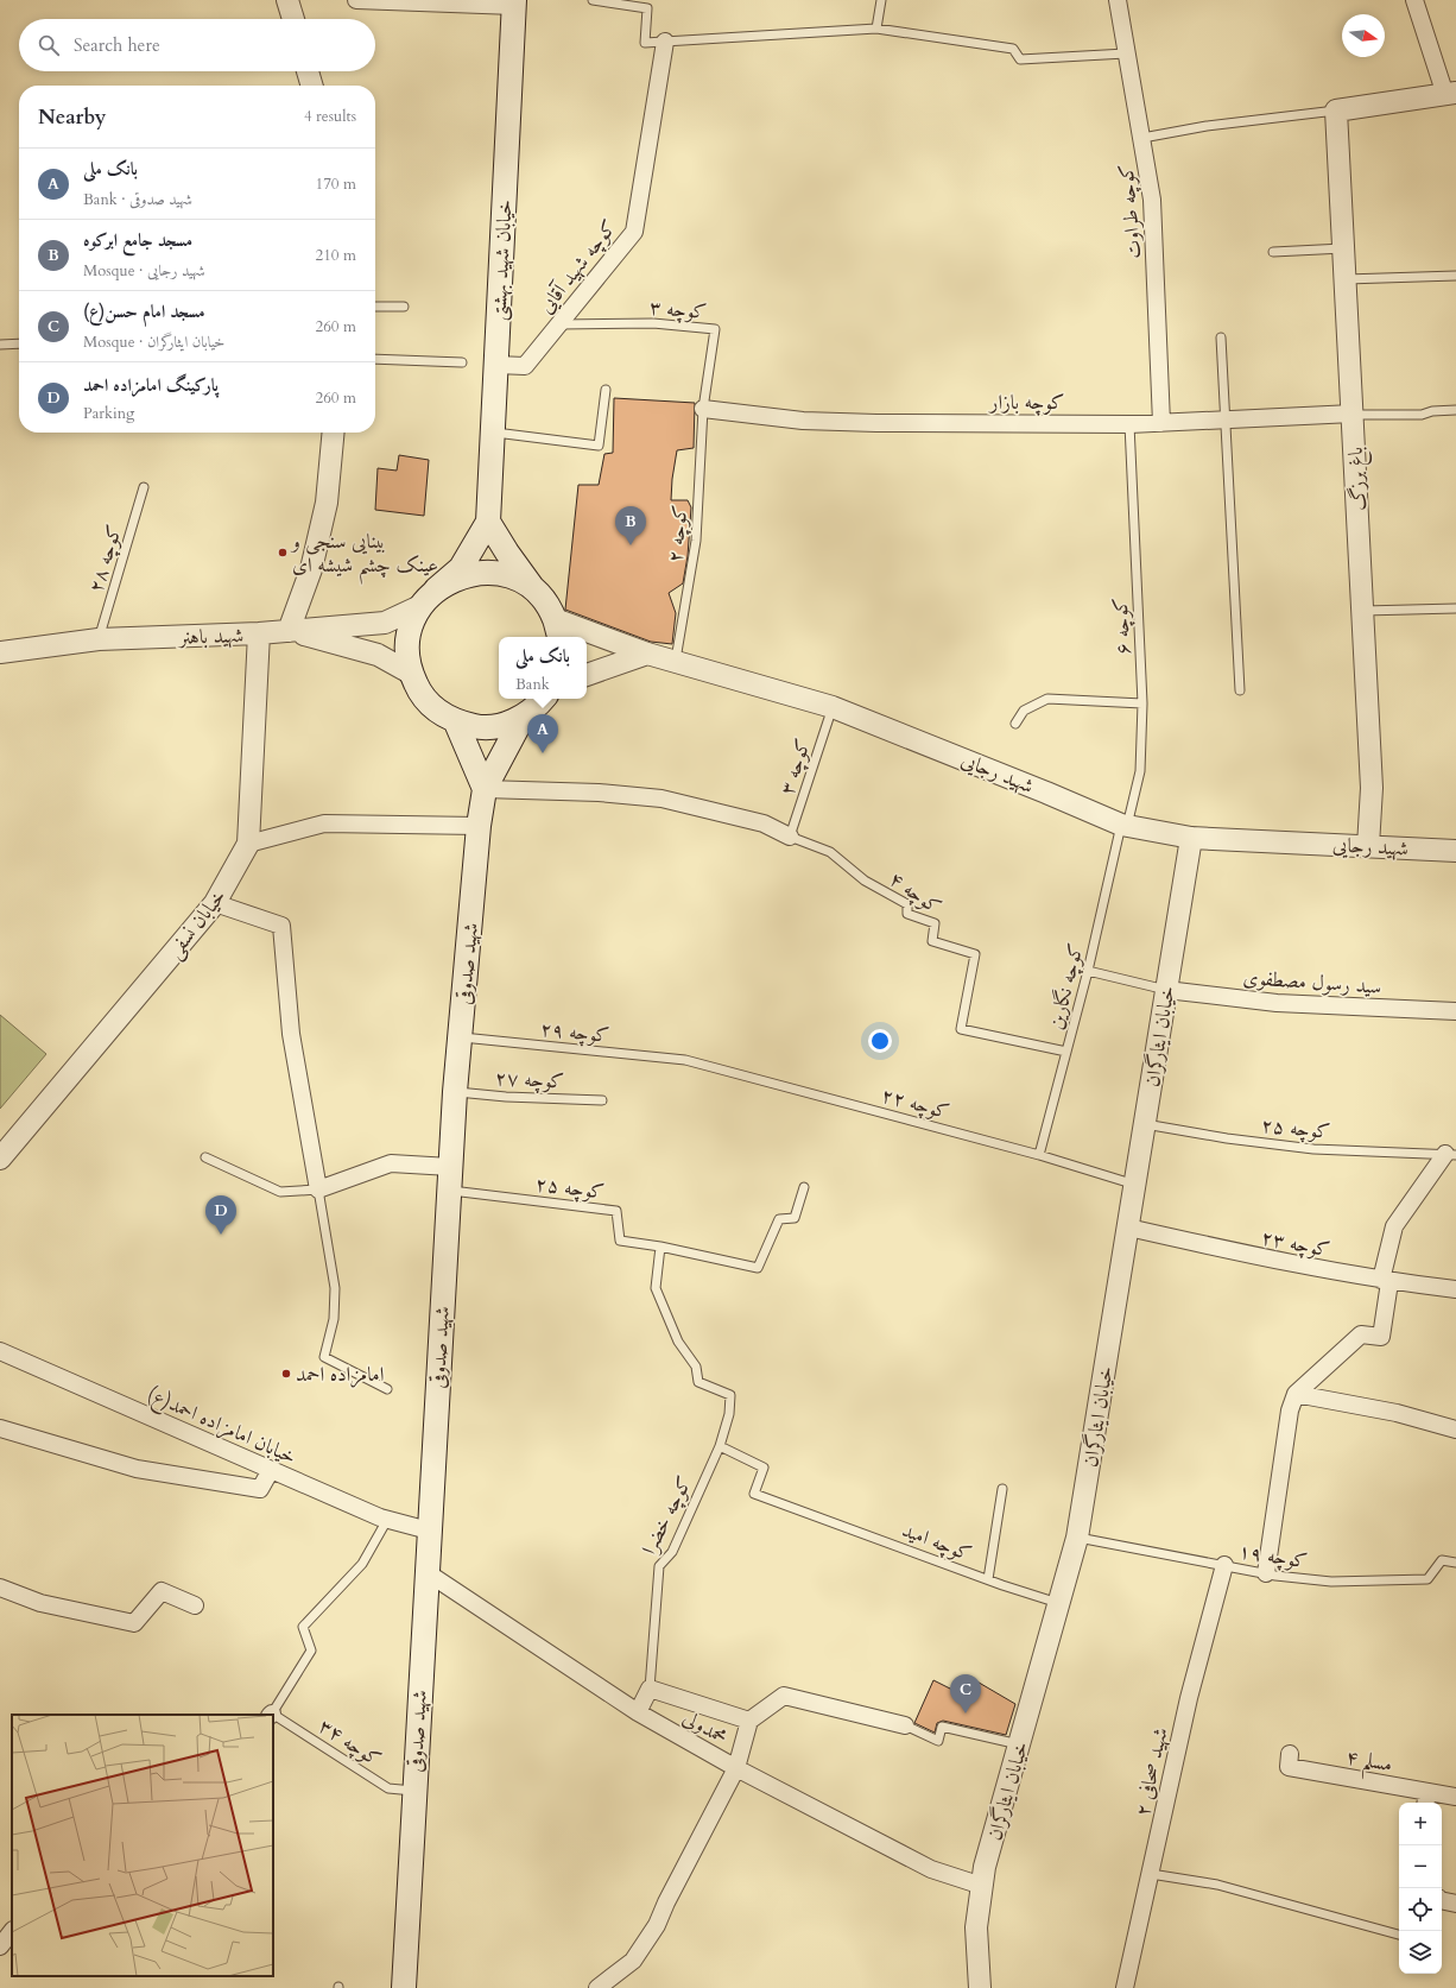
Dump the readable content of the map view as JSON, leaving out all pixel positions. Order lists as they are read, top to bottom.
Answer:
{
  "streets": {
    "main road": ["خیابان شهید بهشتی", "شهید صدوقی"],
    "street": [
      "کوچه طراوت",
      "کوچه شهید آقایی",
      "کوچه بازار",
      "باغ برزگ",
      "شهید باهنر",
      "شهید رجایی",
      "خیابان نسفی",
      "سید رسول مصطفوی",
      "خیابان ایثارگران",
      "کوچه ۲۳",
      "خیابان امامزاده احمد(ع)",
      "محمدولی",
      "مسلم ۴",
      "شهید صحافی ۲"
    ],
    "lane": [
      "کوچه ۳",
      "کوچه ۲",
      "کوچه ۲۸",
      "کوچه ۶",
      "کوچه ۴",
      "کوچه نگارین",
      "کوچه ۲۹",
      "کوچه ۲۷",
      "کوچه ۲۲",
      "کوچه ۲۵",
      "کوچه خضرا",
      "کوچه امید",
      "کوچه ۱۹",
      "کوچه ۳۴"
    ]
  },
  "crossings": [
    ["کوچه طراوت", "کوچه بازار"],
    ["خیابان شهید بهشتی", "کوچه شهید آقایی"],
    ["کوچه شهید آقایی", "کوچه ۳"],
    ["کوچه ۳", "کوچه بازار"],
    ["کوچه ۳", "کوچه ۲"],
    ["کوچه ۳", "شهید رجایی"],
    ["کوچه ۳", "کوچه ۴"],
    ["کوچه بازار", "باغ برزگ"],
    ["کوچه بازار", "کوچه ۲"],
    ["کوچه بازار", "کوچه ۶"],
    ["باغ برزگ", "شهید رجایی"],
    ["کوچه ۲", "شهید رجایی"],
    ["کوچه ۲۸", "شهید باهنر"],
    ["کوچه ۶", "شهید رجایی"],
    ["کوچه ۶", "کوچه نگارین"],
    ["شهید باهنر", "خیابان نسفی"],
    ["شهید رجایی", "کوچه نگارین"],
    ["شهید رجایی", "خیابان ایثارگران"],
    ["کوچه ۴", "کوچه نگارین"],
    ["شهید صدوقی", "کوچه ۲۹"],
    ["شهید صدوقی", "کوچه ۲۷"],
    ["شهید صدوقی", "کوچه ۲۵"],
    ["شهید صدوقی", "خیابان امامزاده احمد(ع)"],
    ["شهید صدوقی", "محمدولی"],
    ["شهید صدوقی", "کوچه ۳۴"],
    ["سید رسول مصطفوی", "خیابان ایثارگران"],
    ["کوچه نگارین", "کوچه ۲۲"],
    ["کوچه ۲۹", "کوچه ۲۲"],
    ["خیابان ایثارگران", "کوچه ۲۲"],
    ["خیابان ایثارگران", "کوچه ۲۵"],
    ["خیابان ایثارگران", "کوچه ۲۳"],
    ["خیابان ایثارگران", "کوچه امید"],
    ["خیابان ایثارگران", "کوچه ۱۹"],
    ["خیابان ایثارگران", "محمدولی"],
    ["کوچه ۲۵", "کوچه خضرا"],
    ["کوچه خضرا", "کوچه امید"],
    ["کوچه ۱۹", "شهید صحافی ۲"]
  ],
  "places": ["بینایی سنجی و عینک چشم شیشه ای", "امامزاده احمد"],
  "north": "right",
  "page": {
    "search": "Search here",
    "heading": ["Nearby", "4 results"],
    "list": [
      {
        "mark": "A",
        "name": "بانک ملی",
        "note": "Bank · شهید صدوقی",
        "value": "170 m"
      },
      {
        "mark": "B",
        "name": "مسجد جامع ابرکوه",
        "note": "Mosque · شهید رجایی",
        "value": "210 m"
      },
      {
        "mark": "C",
        "name": "مسجد امام حسن(ع)",
        "note": "Mosque · خیابان ایثارگران",
        "value": "260 m"
      },
      {
        "mark": "D",
        "name": "پارکینگ امامزاده احمد",
        "note": "Parking",
        "value": "260 m"
      }
    ],
    "pins": [
      "B",
      "A",
      "D",
      "C"
    ],
    "popup": ["بانک ملی", "Bank"],
    "map_buttons": ["+", "−"]
  }
}
